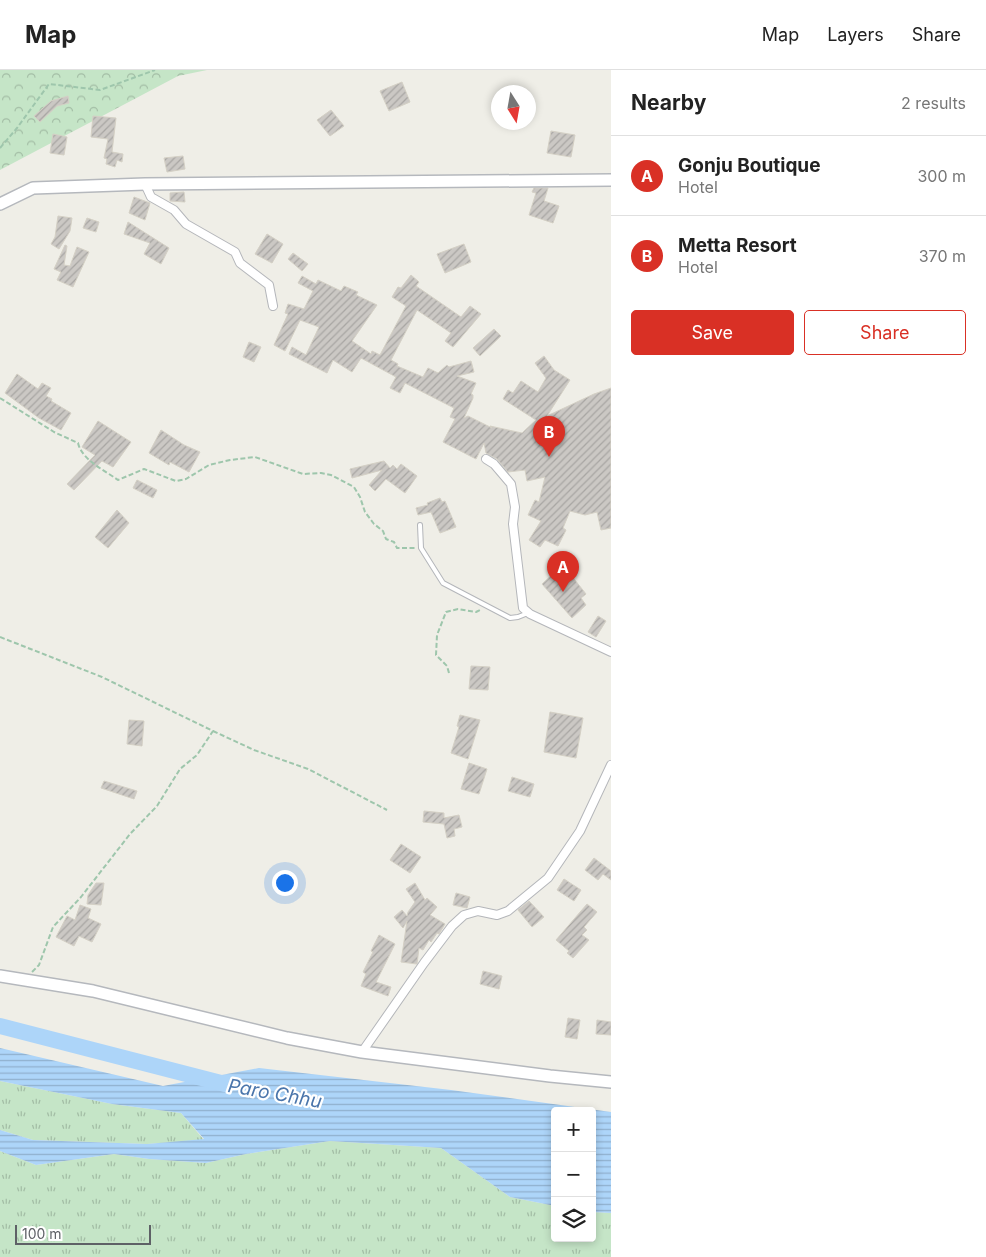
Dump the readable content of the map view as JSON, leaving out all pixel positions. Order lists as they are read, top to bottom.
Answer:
{
  "water": ["Paro Chhu"],
  "scale_bar": "100 m",
  "north": "bottom",
  "page": {
    "header": "Map",
    "nav": ["Map", "Layers", "Share"],
    "heading": ["Nearby", "2 results"],
    "list": [
      {
        "mark": "A",
        "name": "Gonju Boutique",
        "note": "Hotel",
        "value": "300 m"
      },
      {
        "mark": "B",
        "name": "Metta Resort",
        "note": "Hotel",
        "value": "370 m"
      }
    ],
    "buttons": ["Save", "Share"],
    "pins": ["B", "A"],
    "map_buttons": ["+", "−"],
    "scale": "100 m"
  }
}
